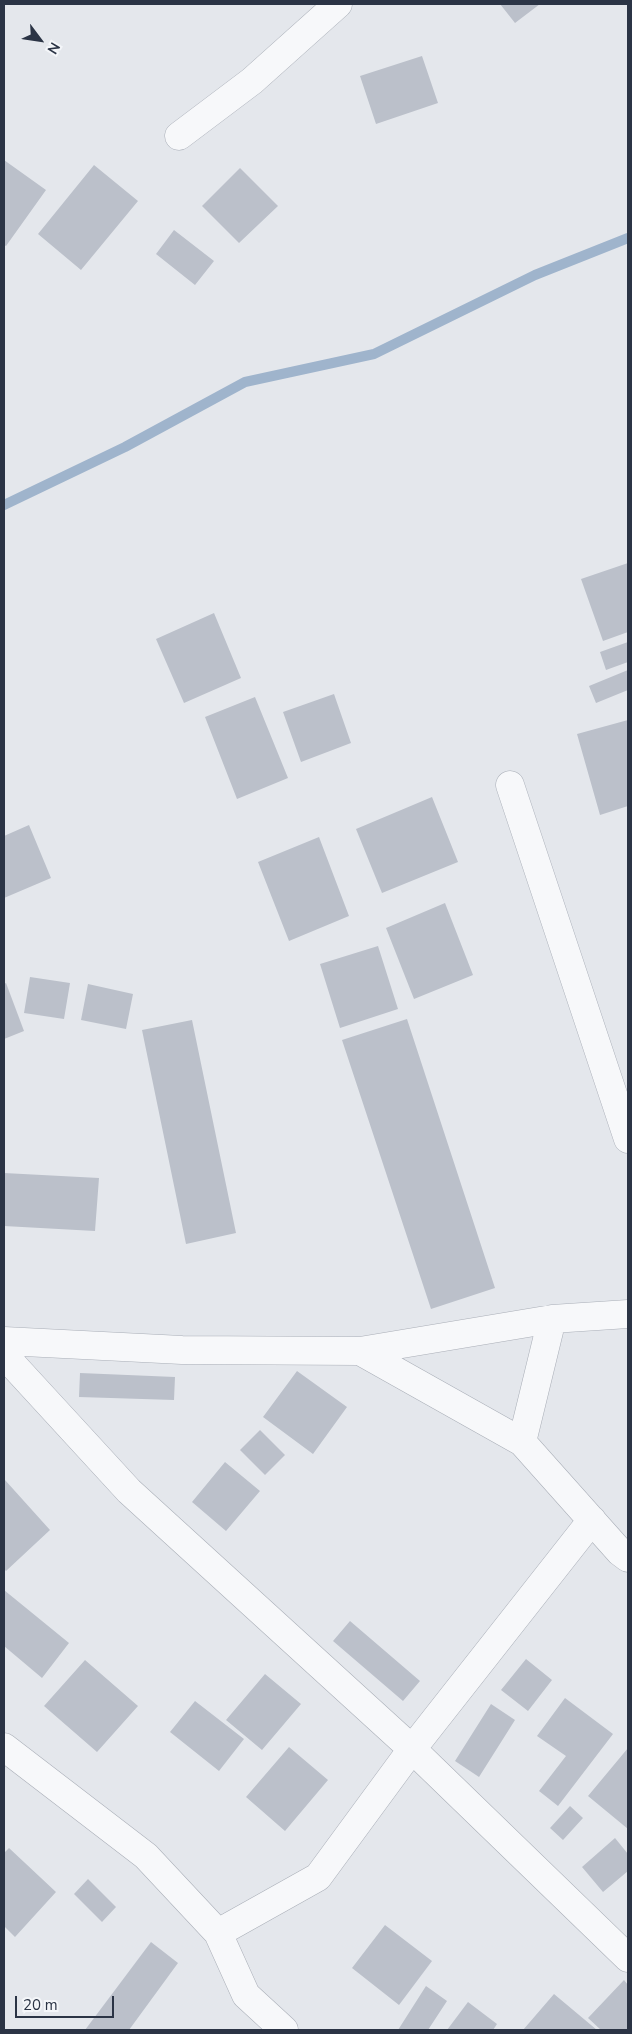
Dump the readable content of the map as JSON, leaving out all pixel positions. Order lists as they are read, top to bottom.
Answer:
{
  "scale_bar": "20 m",
  "north": "bottom right"
}
